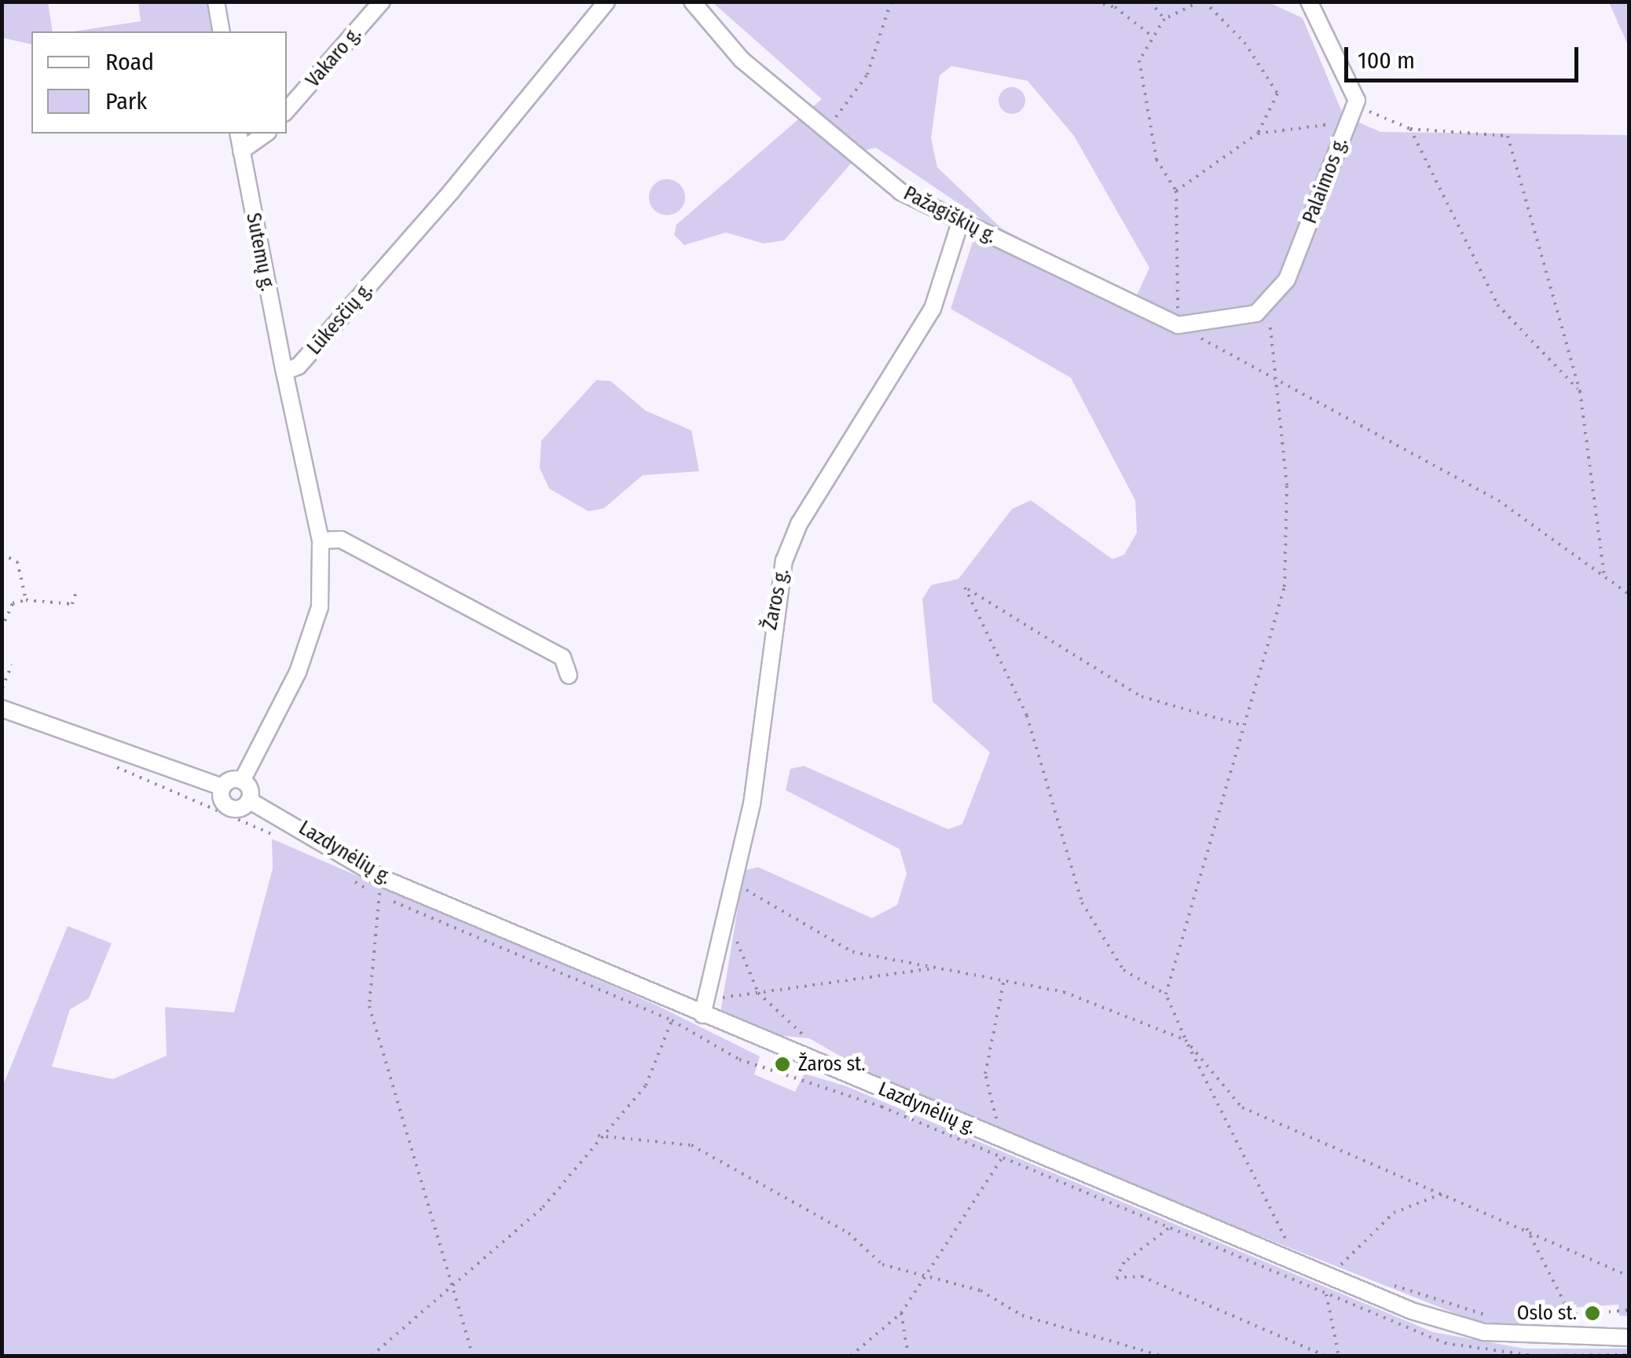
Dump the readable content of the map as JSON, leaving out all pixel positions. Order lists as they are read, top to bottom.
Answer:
{
  "streets": {
    "street": [
      "Vakaro g.",
      "Palaimos g.",
      "Pažagiškių g.",
      "Sutemų g.",
      "Lūkesčių g.",
      "Žaros g.",
      "Lazdynėlių g."
    ]
  },
  "crossings": [
    ["Palaimos g.", "Pažagiškių g."],
    ["Pažagiškių g.", "Žaros g."],
    ["Sutemų g.", "Lūkesčių g."],
    ["Žaros g.", "Lazdynėlių g."]
  ],
  "places": ["Žaros st.", "Oslo st."],
  "legend": ["Road", "Park"],
  "scale_bar": "100 m"
}
